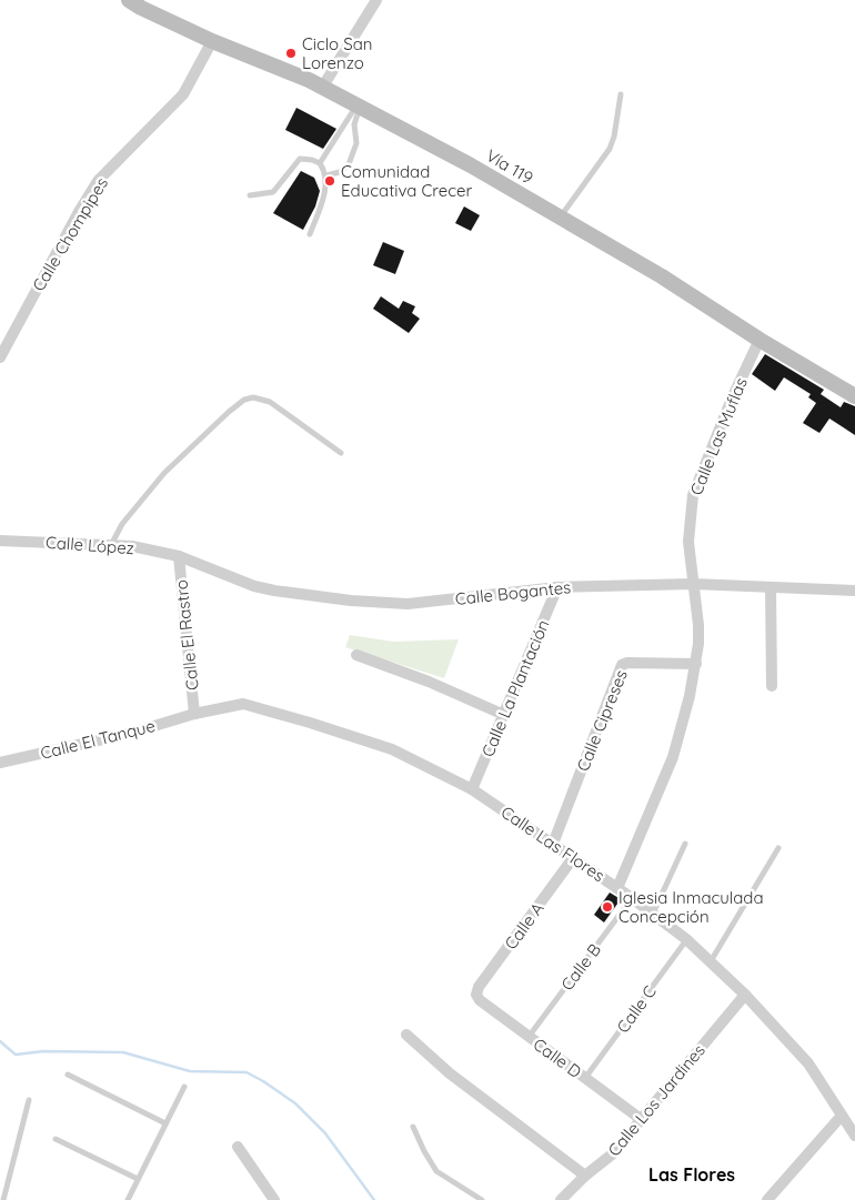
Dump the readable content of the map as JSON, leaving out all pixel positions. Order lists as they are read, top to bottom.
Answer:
{
  "streets": {
    "main road": ["Vía 119"],
    "street": [
      "Calle Chompipes",
      "Calle Las Muflas",
      "Calle López",
      "Calle Bogantes",
      "Calle El Rastro",
      "Calle La Plantación",
      "Calle Cipreses",
      "Calle El Tanque",
      "Calle Las Flores",
      "Calle A",
      "Calle D",
      "Calle Los Jardines"
    ],
    "lane": ["Calle B", "Calle C"]
  },
  "crossings": [
    ["Vía 119", "Calle Chompipes"],
    ["Vía 119", "Calle Las Muflas"],
    ["Calle Las Muflas", "Calle Bogantes"],
    ["Calle Las Muflas", "Calle Cipreses"],
    ["Calle Las Muflas", "Calle Las Flores"],
    ["Calle López", "Calle Bogantes"],
    ["Calle López", "Calle El Rastro"],
    ["Calle Bogantes", "Calle El Rastro"],
    ["Calle Bogantes", "Calle La Plantación"],
    ["Calle El Rastro", "Calle El Tanque"],
    ["Calle El Rastro", "Calle Las Flores"],
    ["Calle La Plantación", "Calle Las Flores"],
    ["Calle Cipreses", "Calle Las Flores"],
    ["Calle El Tanque", "Calle Las Flores"],
    ["Calle Las Flores", "Calle A"],
    ["Calle Las Flores", "Calle B"],
    ["Calle Las Flores", "Calle C"],
    ["Calle Las Flores", "Calle Los Jardines"],
    ["Calle A", "Calle D"],
    ["Calle B", "Calle D"],
    ["Calle C", "Calle D"],
    ["Calle D", "Calle Los Jardines"]
  ],
  "districts": ["Las Flores"],
  "places": ["Ciclo San Lorenzo", "Comunidad Educativa Crecer", "Iglesia Inmaculada Concepción"]
}
